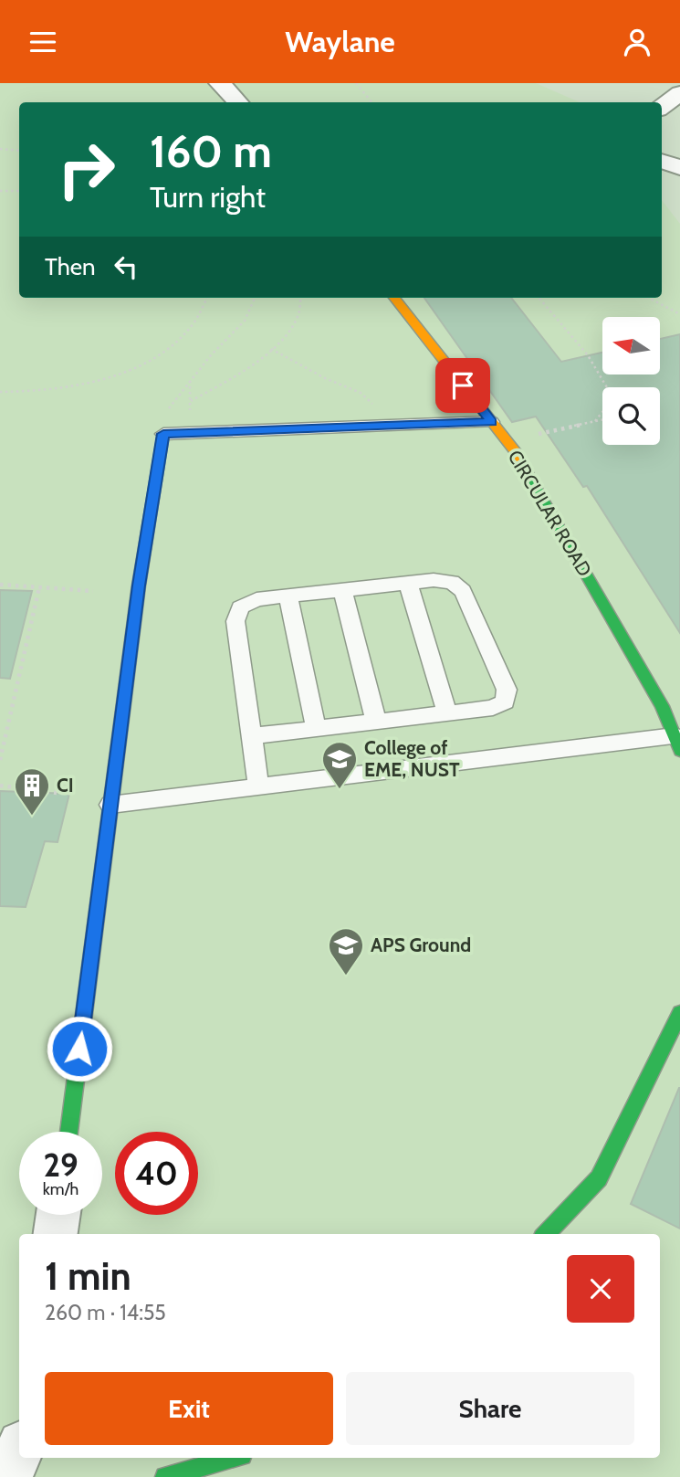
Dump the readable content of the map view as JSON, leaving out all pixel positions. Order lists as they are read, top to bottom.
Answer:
{
  "streets": {
    "street": ["CIRCULAR ROAD"]
  },
  "places": {
    "school or university": ["College of EME, NUST", "APS Ground"],
    "building": ["CI"]
  },
  "north": "left",
  "page": {
    "header": "Waylane",
    "turn": ["160 m", "Turn right"],
    "then": "Then",
    "speed": "29 km/h",
    "limit": "40",
    "heading": ["1 min", "260 m · 14:55"],
    "buttons": ["Exit", "Share"]
  }
}
